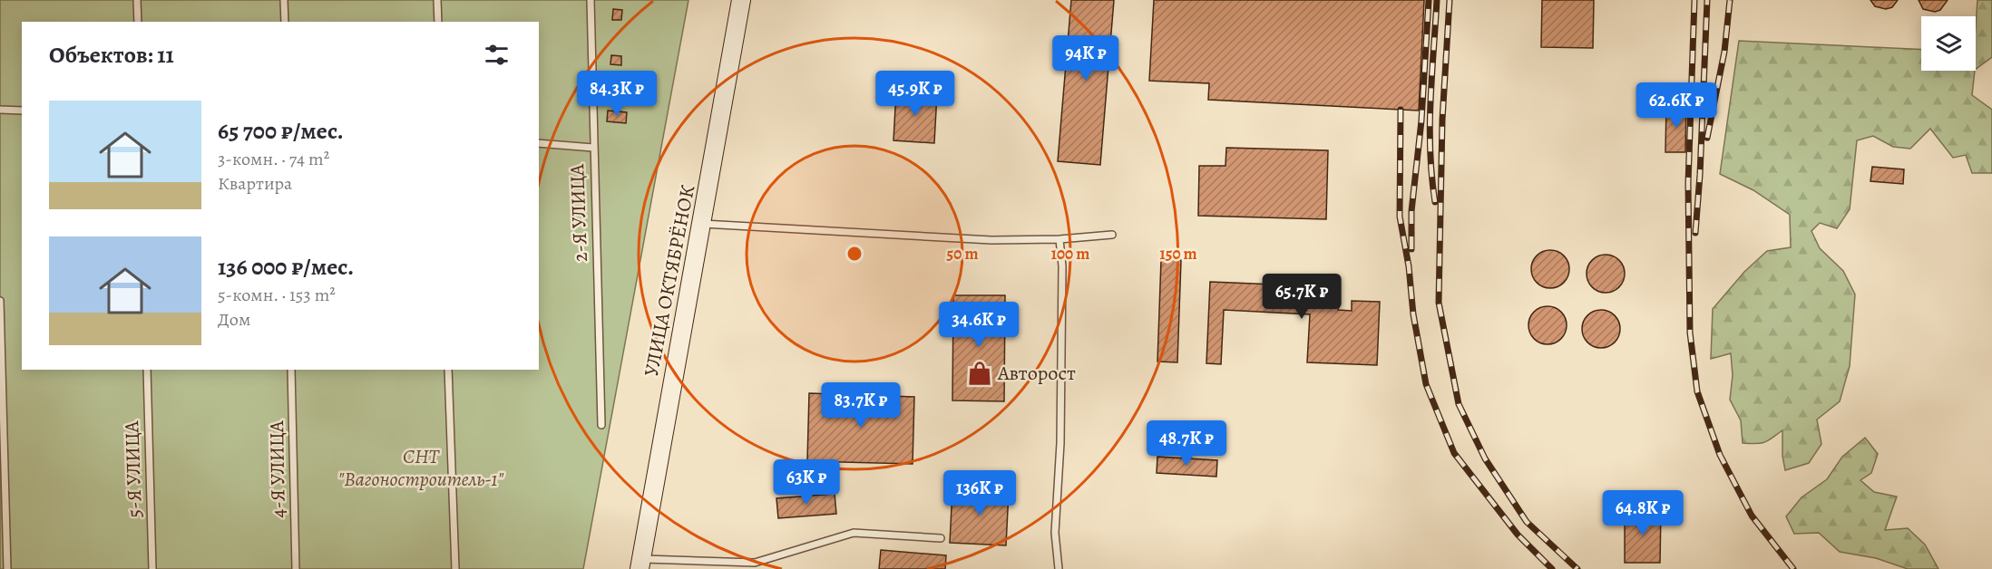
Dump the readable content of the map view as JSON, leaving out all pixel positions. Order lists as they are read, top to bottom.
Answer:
{
  "streets": {
    "street": ["УЛИЦА ОКТЯБРЁНОК"],
    "lane": ["2-Я УЛИЦА", "5-Я УЛИЦА", "4-Я УЛИЦА"]
  },
  "parks": ["СНТ \"Вагоностроитель-1\""],
  "places": {
    "shop": ["Авторост"]
  },
  "page": {
    "heading": "Объектов: 11",
    "price": [
      "94K ₽",
      "84.3K ₽",
      "45.9K ₽",
      "62.6K ₽",
      "65.7K ₽",
      "34.6K ₽",
      "83.7K ₽",
      "48.7K ₽",
      "63K ₽",
      "136K ₽",
      "64.8K ₽"
    ],
    "list": [
      {
        "name": "65 700 ₽/мес.",
        "note": "3-комн. · 74 m² · Квартира"
      },
      {
        "name": "136 000 ₽/мес.",
        "note": "5-комн. · 153 m² · Дом"
      }
    ]
  },
  "rings": ["50 m", "100 m", "150 m"]
}
